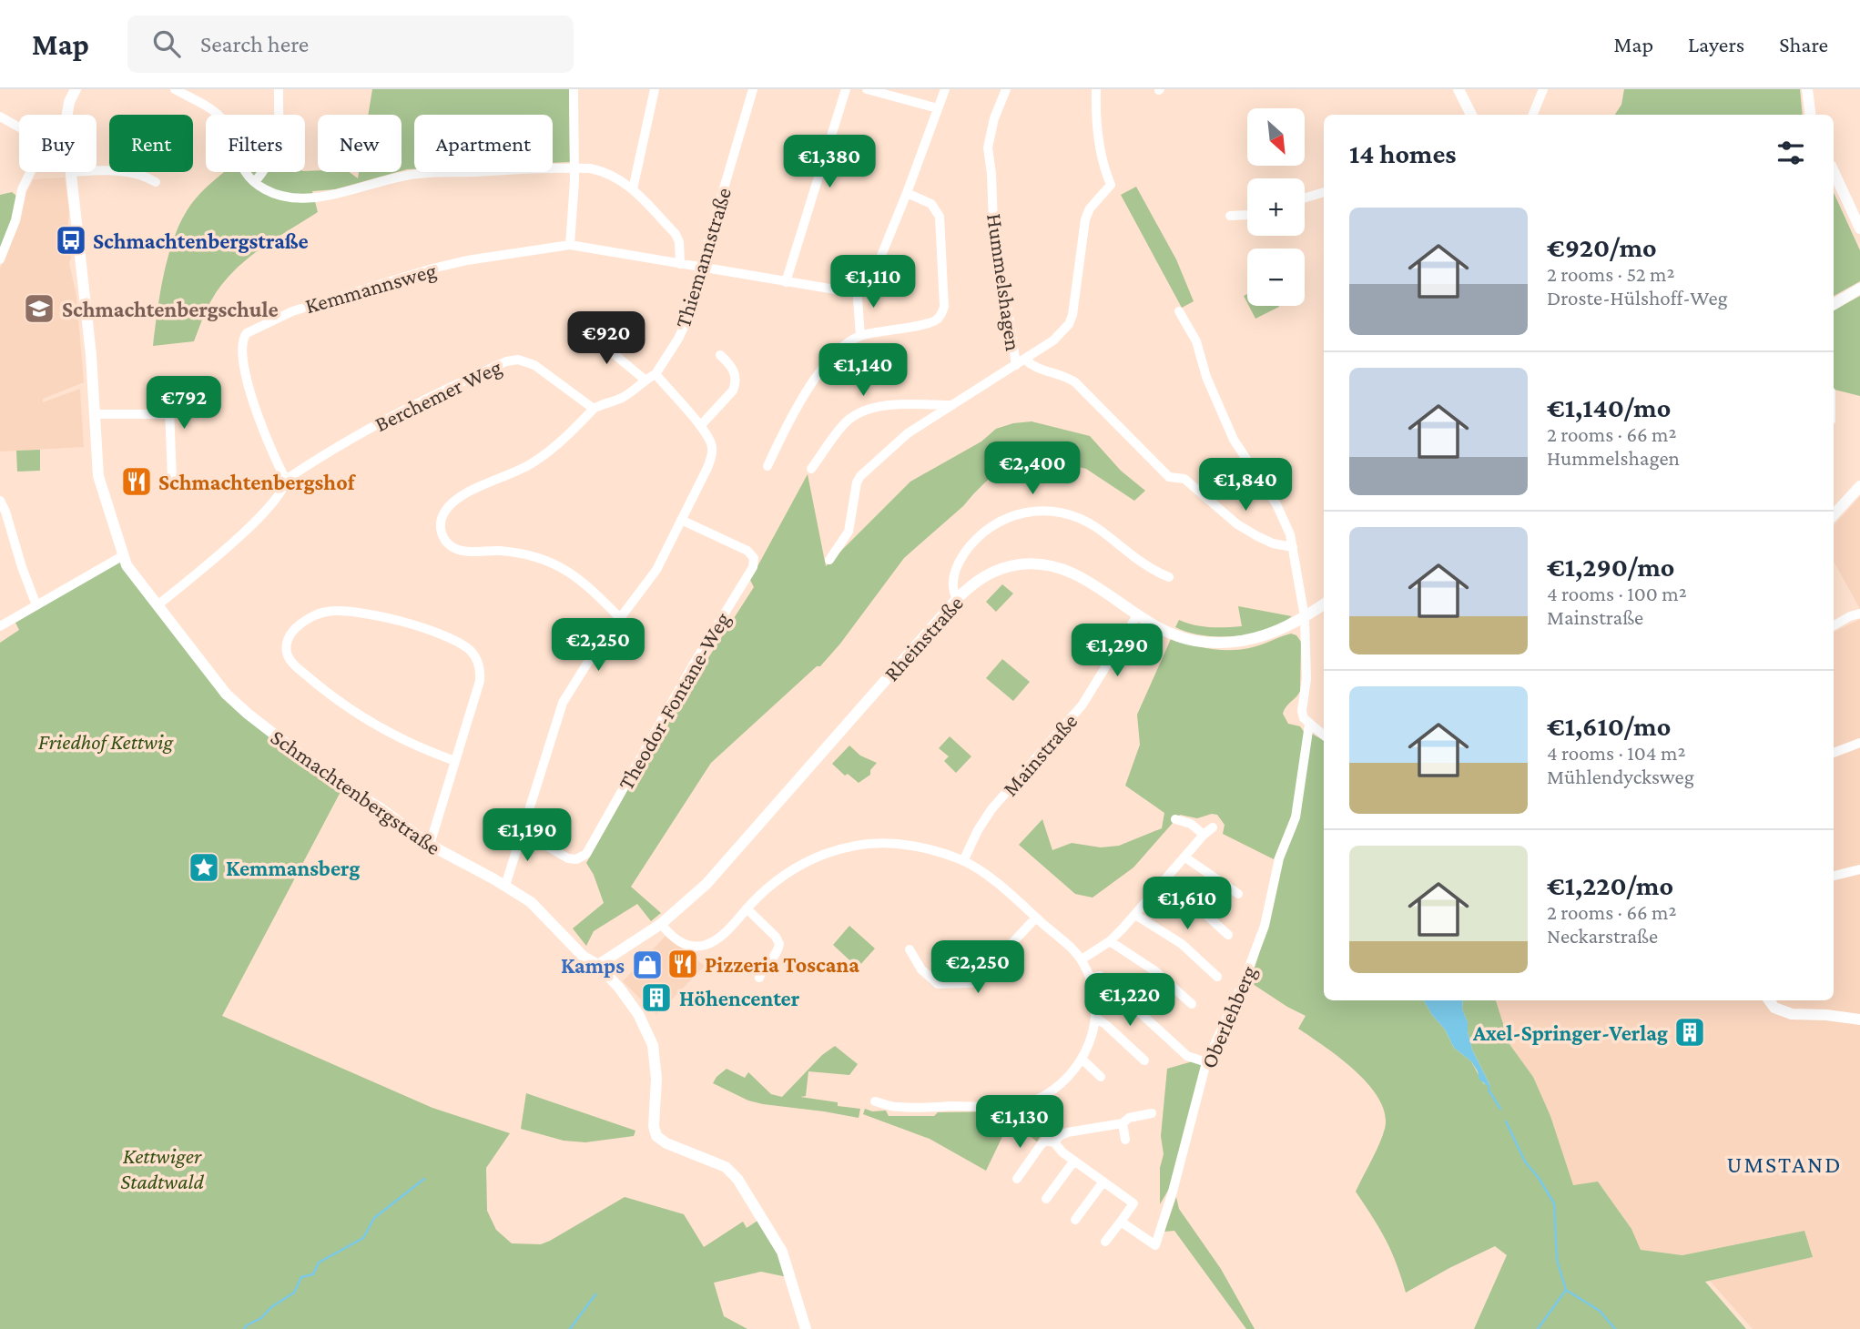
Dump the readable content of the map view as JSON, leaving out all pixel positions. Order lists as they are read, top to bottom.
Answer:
{
  "streets": {
    "street": [
      "Thiemannstraße",
      "Hummelshagen",
      "Kemmannsweg",
      "Berchemer Weg",
      "Rheinstraße",
      "Theodor-Fontane-Weg",
      "Mainstraße",
      "Schmachtenbergstraße",
      "Oberlehberg"
    ]
  },
  "crossings": [
    ["Thiemannstraße", "Kemmannsweg"],
    ["Kemmannsweg", "Berchemer Weg"],
    ["Rheinstraße", "Mainstraße"],
    ["Rheinstraße", "Schmachtenbergstraße"]
  ],
  "districts": ["UMSTAND"],
  "parks": ["Friedhof Kettwig", "Kettwiger Stadtwald"],
  "places": {
    "bus stop": ["Schmachtenbergstraße"],
    "school or university": ["Schmachtenbergschule"],
    "restaurant": ["Schmachtenbergshof", "Pizzeria Toscana"],
    "place": ["Kemmansberg"],
    "shop": ["Kamps"],
    "building": ["Höhencenter", "Axel-Springer-Verlag"]
  },
  "north": "bottom right",
  "page": {
    "header": "Map",
    "search": "Search here",
    "nav": ["Map", "Layers", "Share"],
    "map_buttons": ["+", "−"],
    "chip": [
      "Buy",
      "Rent",
      "Filters",
      "New",
      "Apartment"
    ],
    "heading": "14 homes",
    "price": [
      "€1,380",
      "€1,110",
      "€920",
      "€1,140",
      "€792",
      "€2,400",
      "€1,840",
      "€2,250",
      "€1,290",
      "€1,190",
      "€1,610",
      "€2,250",
      "€1,220",
      "€1,130"
    ],
    "list": [
      {
        "name": "€920/mo",
        "note": "2 rooms · 52 m² · Droste-Hülshoff-Weg"
      },
      {
        "name": "€1,140/mo",
        "note": "2 rooms · 66 m² · Hummelshagen"
      },
      {
        "name": "€1,290/mo",
        "note": "4 rooms · 100 m² · Mainstraße"
      },
      {
        "name": "€1,610/mo",
        "note": "4 rooms · 104 m² · Mühlendycksweg"
      },
      {
        "name": "€1,220/mo",
        "note": "2 rooms · 66 m² · Neckarstraße"
      }
    ]
  }
}
